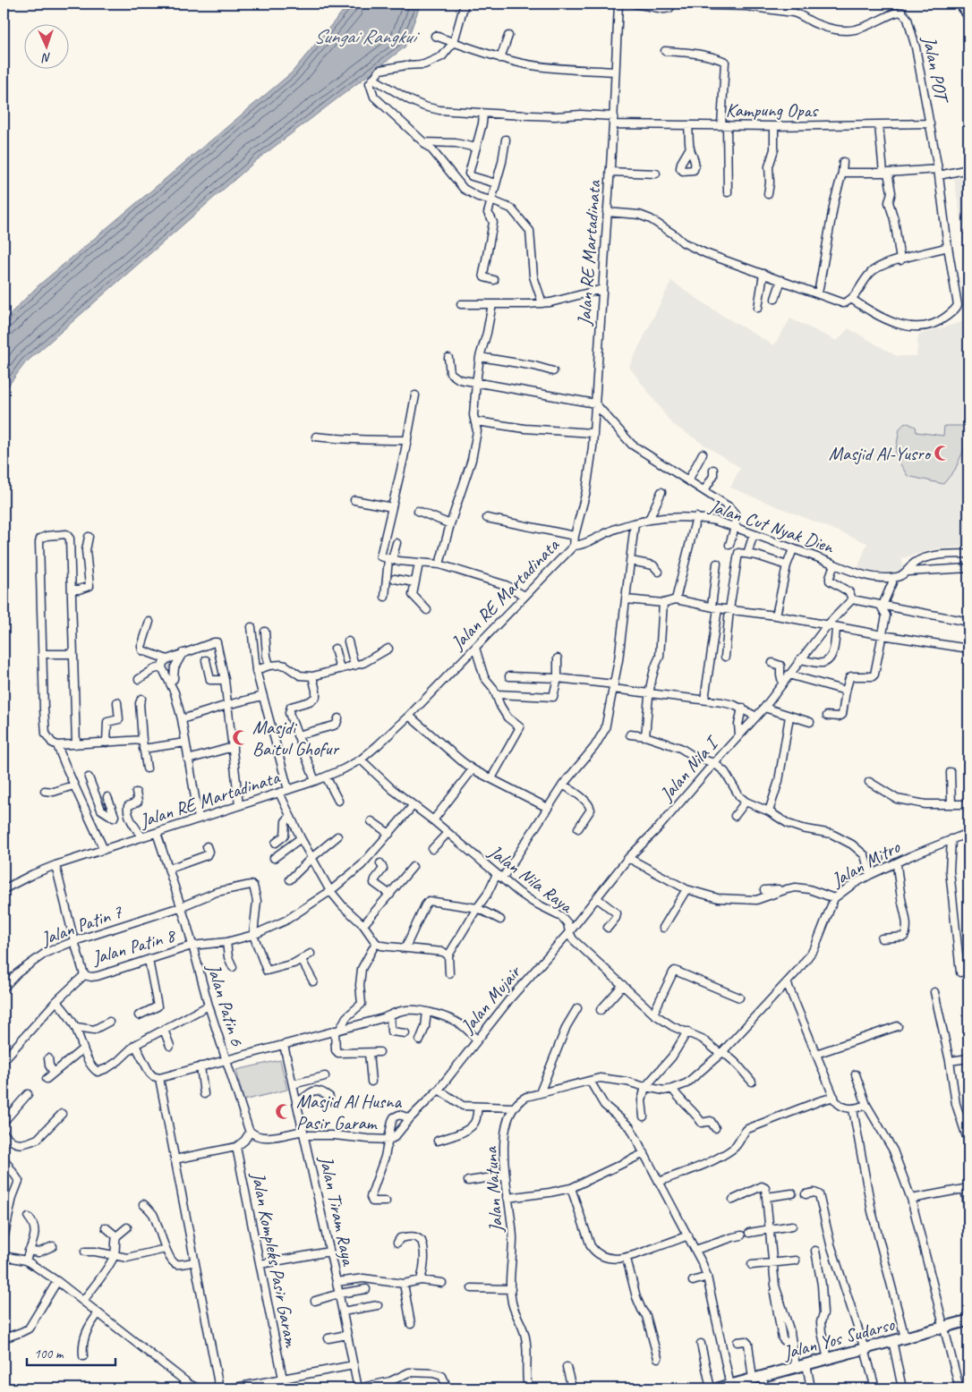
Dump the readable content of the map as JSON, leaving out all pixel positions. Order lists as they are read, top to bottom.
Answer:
{
  "streets": {
    "highway": ["Jalan Yos Sudarso"],
    "street": [
      "Jalan POT",
      "Kampung Opas",
      "Jalan RE Martadinata",
      "Jalan Cut Nyak Dien",
      "Jalan Nila I",
      "Jalan Mitro",
      "Jalan Nila Raya",
      "Jalan Patin 7",
      "Jalan Patin 8",
      "Jalan Mujair",
      "Jalan Patin 6",
      "Jalan Natuna",
      "Jalan Tiram Raya",
      "Jalan Kompleks Pasir Garam"
    ]
  },
  "crossings": [
    ["Jalan POT", "Kampung Opas"],
    ["Kampung Opas", "Jalan RE Martadinata"],
    ["Jalan RE Martadinata", "Jalan Cut Nyak Dien"],
    ["Jalan RE Martadinata", "Jalan Nila Raya"],
    ["Jalan RE Martadinata", "Jalan Patin 6"],
    ["Jalan Nila I", "Jalan Nila Raya"],
    ["Jalan Nila I", "Jalan Mujair"],
    ["Jalan Mitro", "Jalan Nila Raya"],
    ["Jalan Nila Raya", "Jalan Patin 8"],
    ["Jalan Nila Raya", "Jalan Mujair"],
    ["Jalan Patin 7", "Jalan Patin 8"],
    ["Jalan Patin 7", "Jalan Patin 6"],
    ["Jalan Patin 8", "Jalan Patin 6"]
  ],
  "water": ["Sungai Rangkui"],
  "places": {
    "mosque": ["Masjid Al-Yusro", "Masjdi Baitul Ghofur", "Masjid Al Husna Pasir Garam"]
  },
  "scale_bar": "100 m",
  "north": "bottom"
}
